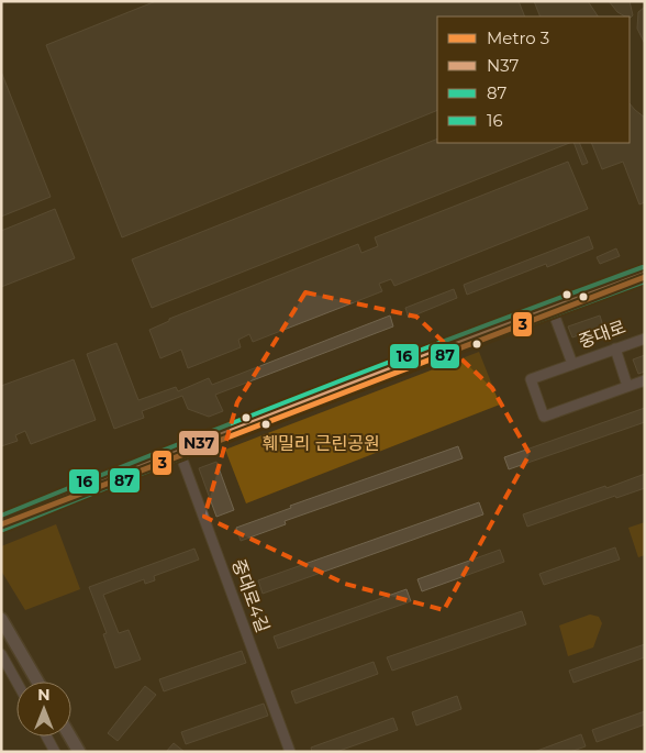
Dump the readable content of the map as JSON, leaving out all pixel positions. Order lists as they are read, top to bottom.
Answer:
{
  "streets": {
    "street": ["중대로", "중대로4길"]
  },
  "parks": ["훼밀리 근린공원"],
  "lines": [
    "transit line 16",
    "transit line N37",
    "metro line 3",
    "transit line 87"
  ],
  "legend": [
    "Metro 3",
    "N37",
    "87",
    "16"
  ],
  "north": "top"
}
